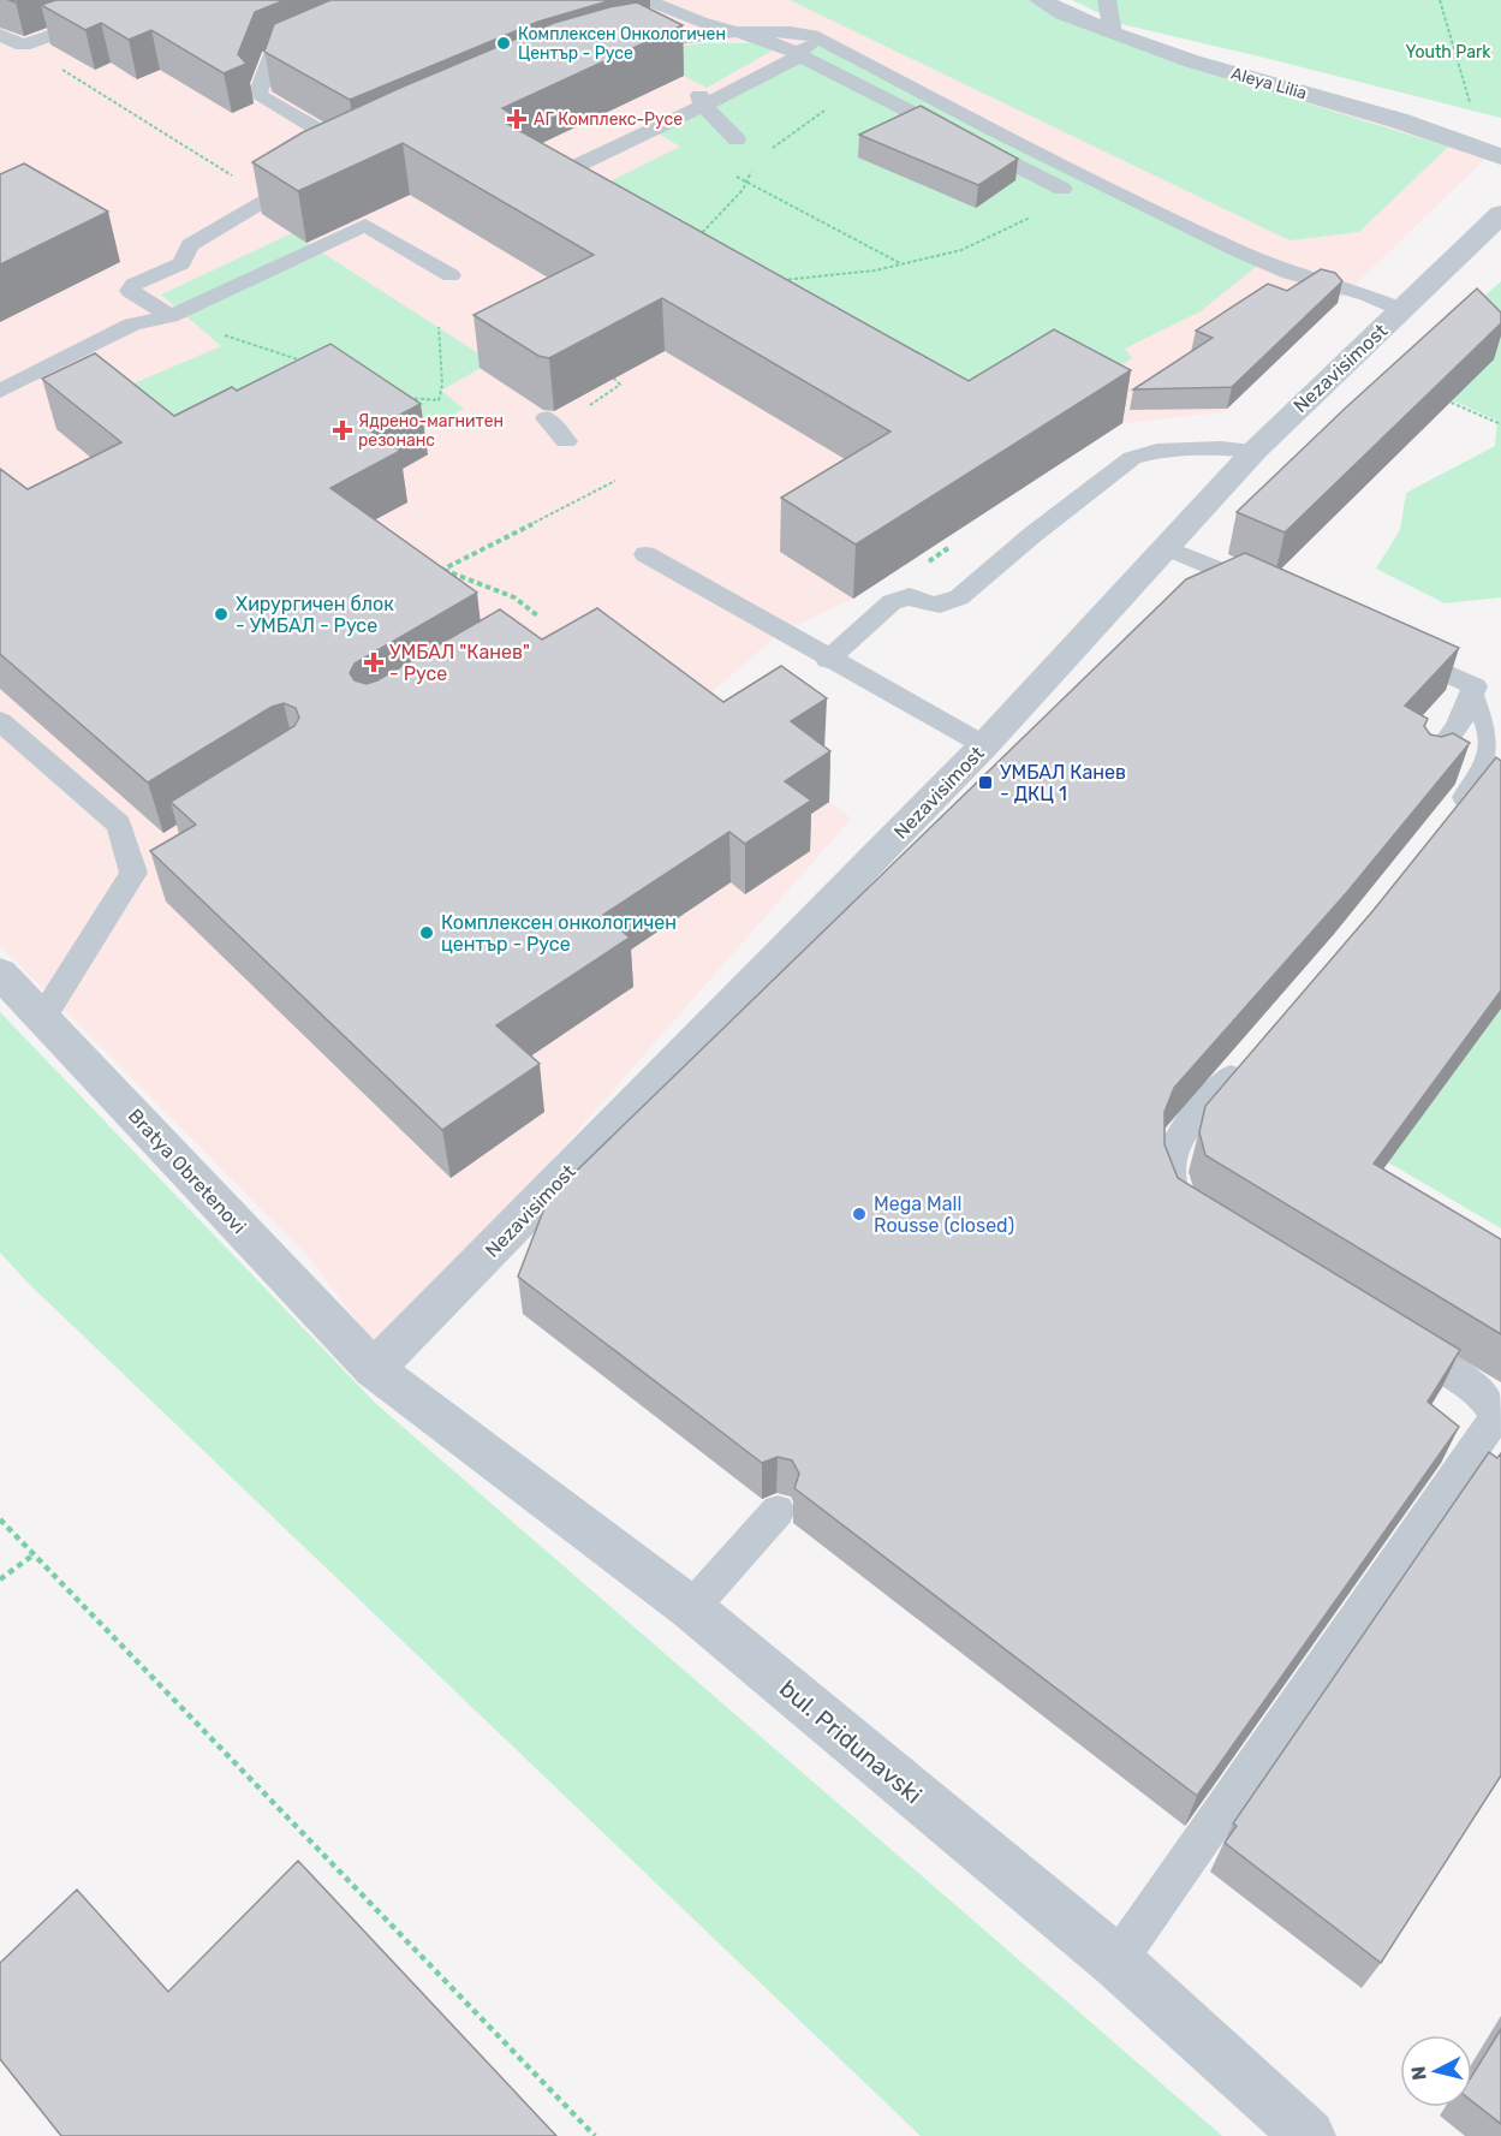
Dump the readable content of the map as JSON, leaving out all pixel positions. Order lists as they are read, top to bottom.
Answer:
{
  "streets": {
    "street": [
      "Aleya Lilia",
      "Nezavisimost",
      "Bratya Obretenovi",
      "bul. Pridunavski"
    ]
  },
  "crossings": [
    ["Nezavisimost", "Bratya Obretenovi"],
    ["Nezavisimost", "bul. Pridunavski"],
    ["Bratya Obretenovi", "bul. Pridunavski"]
  ],
  "parks": ["Youth Park"],
  "places": {
    "other": [
      "Комплексен Онкологичен Център - Русе",
      "Хирургичен блок - УМБАЛ - Русе",
      "Комплексен онкологичен център - Русе",
      "Mega Mall Rousse (closed)"
    ],
    "health": ["АГ Комплекс-Русе", "Ядрено-магнитен резонанс", "УМБАЛ \"Канев\" - Русе"],
    "transit": ["УМБАЛ Канев - ДКЦ 1"]
  },
  "north": "left"
}
